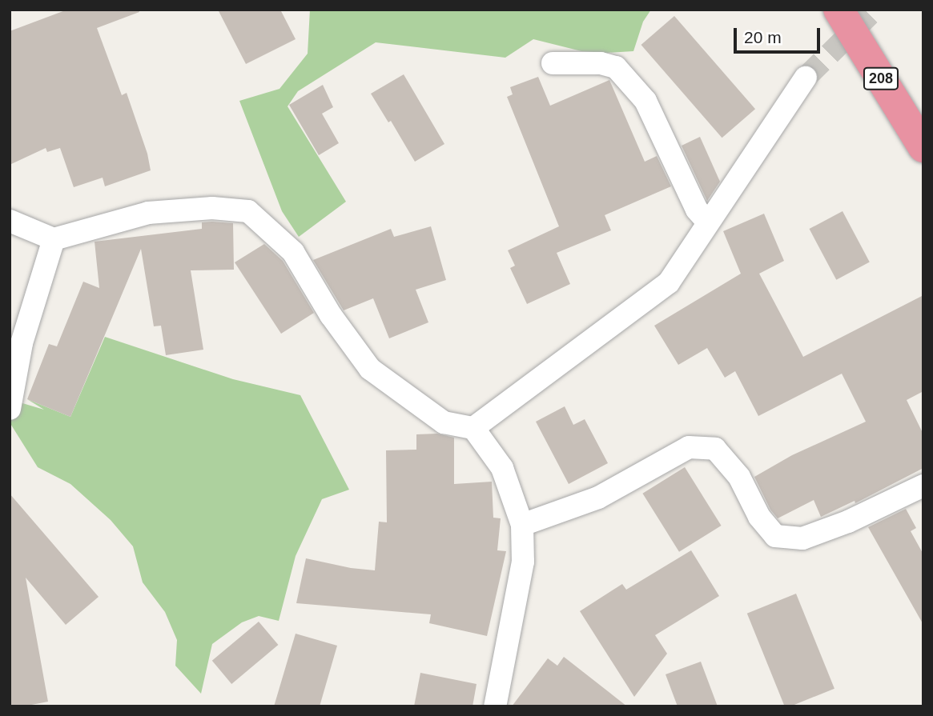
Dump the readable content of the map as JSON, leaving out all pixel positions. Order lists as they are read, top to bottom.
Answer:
{
  "streets": {
    "highway": ["208"]
  },
  "scale_bar": "20 m"
}
